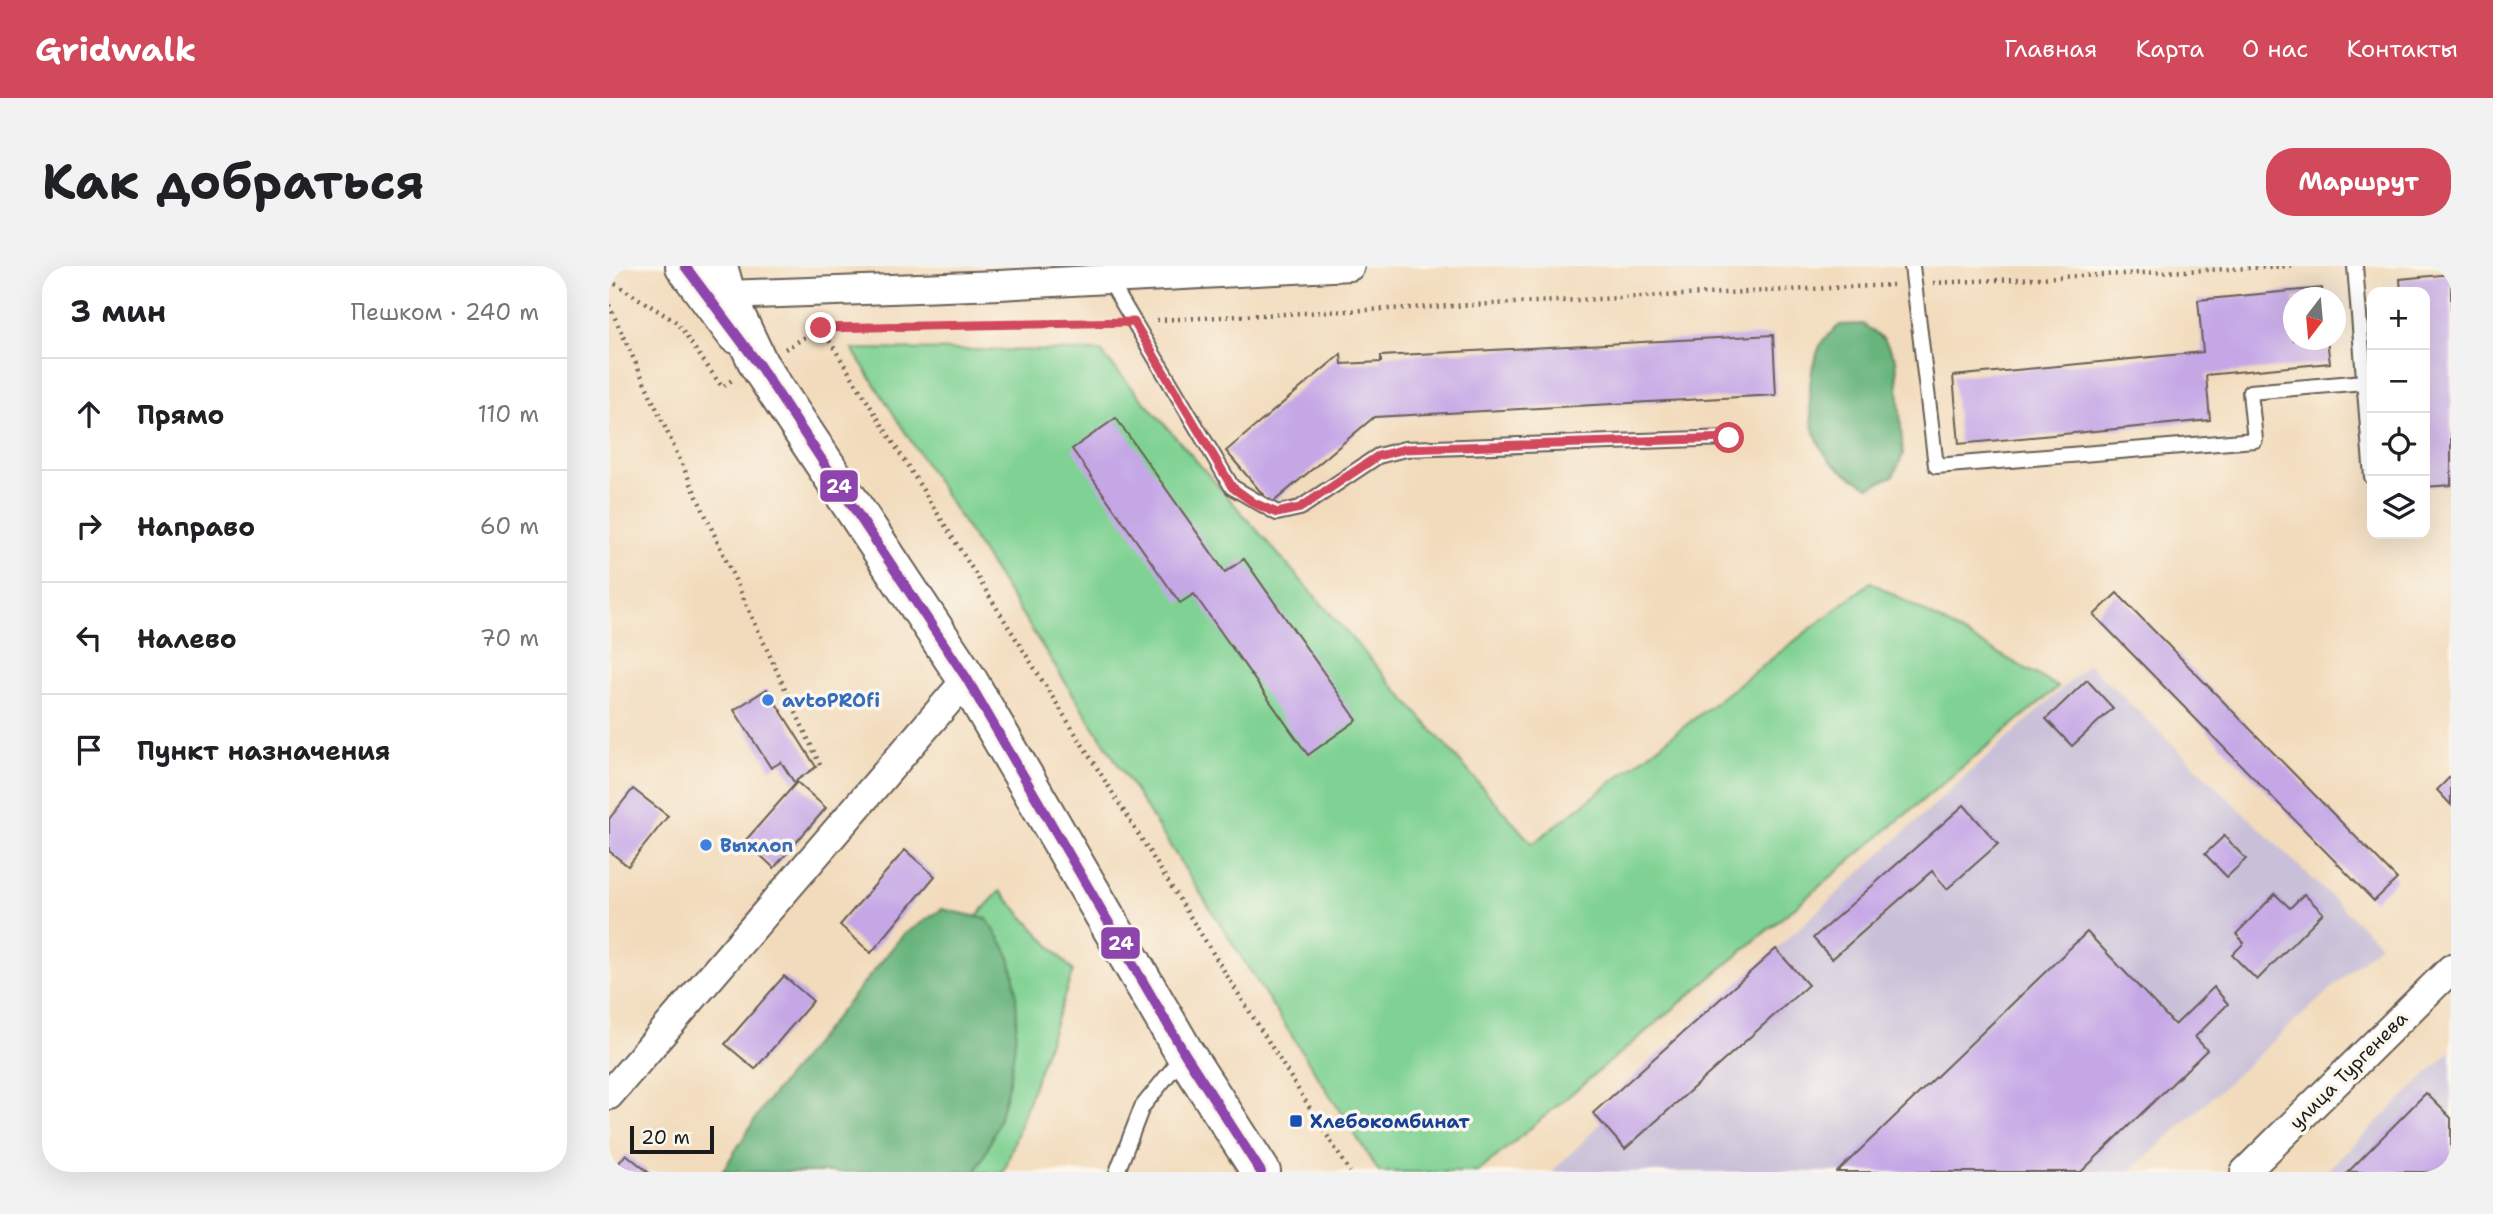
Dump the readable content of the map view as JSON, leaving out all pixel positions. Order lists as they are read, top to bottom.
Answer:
{
  "streets": {
    "street": ["улица Тургенева"]
  },
  "places": {
    "other": ["avtoPROfi", "Выхлоп"],
    "transit": ["Хлебокомбинат"]
  },
  "lines": ["transit line 24"],
  "scale_bar": "20 m",
  "north": "bottom",
  "page": {
    "header": "Gridwalk",
    "nav": [
      "Главная",
      "Карта",
      "О нас",
      "Контакты"
    ],
    "buttons": "Маршрут",
    "title": "Как добраться",
    "heading": ["3 мин", "Пешком · 240 m"],
    "map_buttons": ["+", "−"],
    "list": [
      ["Прямо", "110 m"],
      ["Направо", "60 m"],
      ["Налево", "70 m"],
      "Пункт назначения"
    ],
    "scale": "20 m"
  }
}
